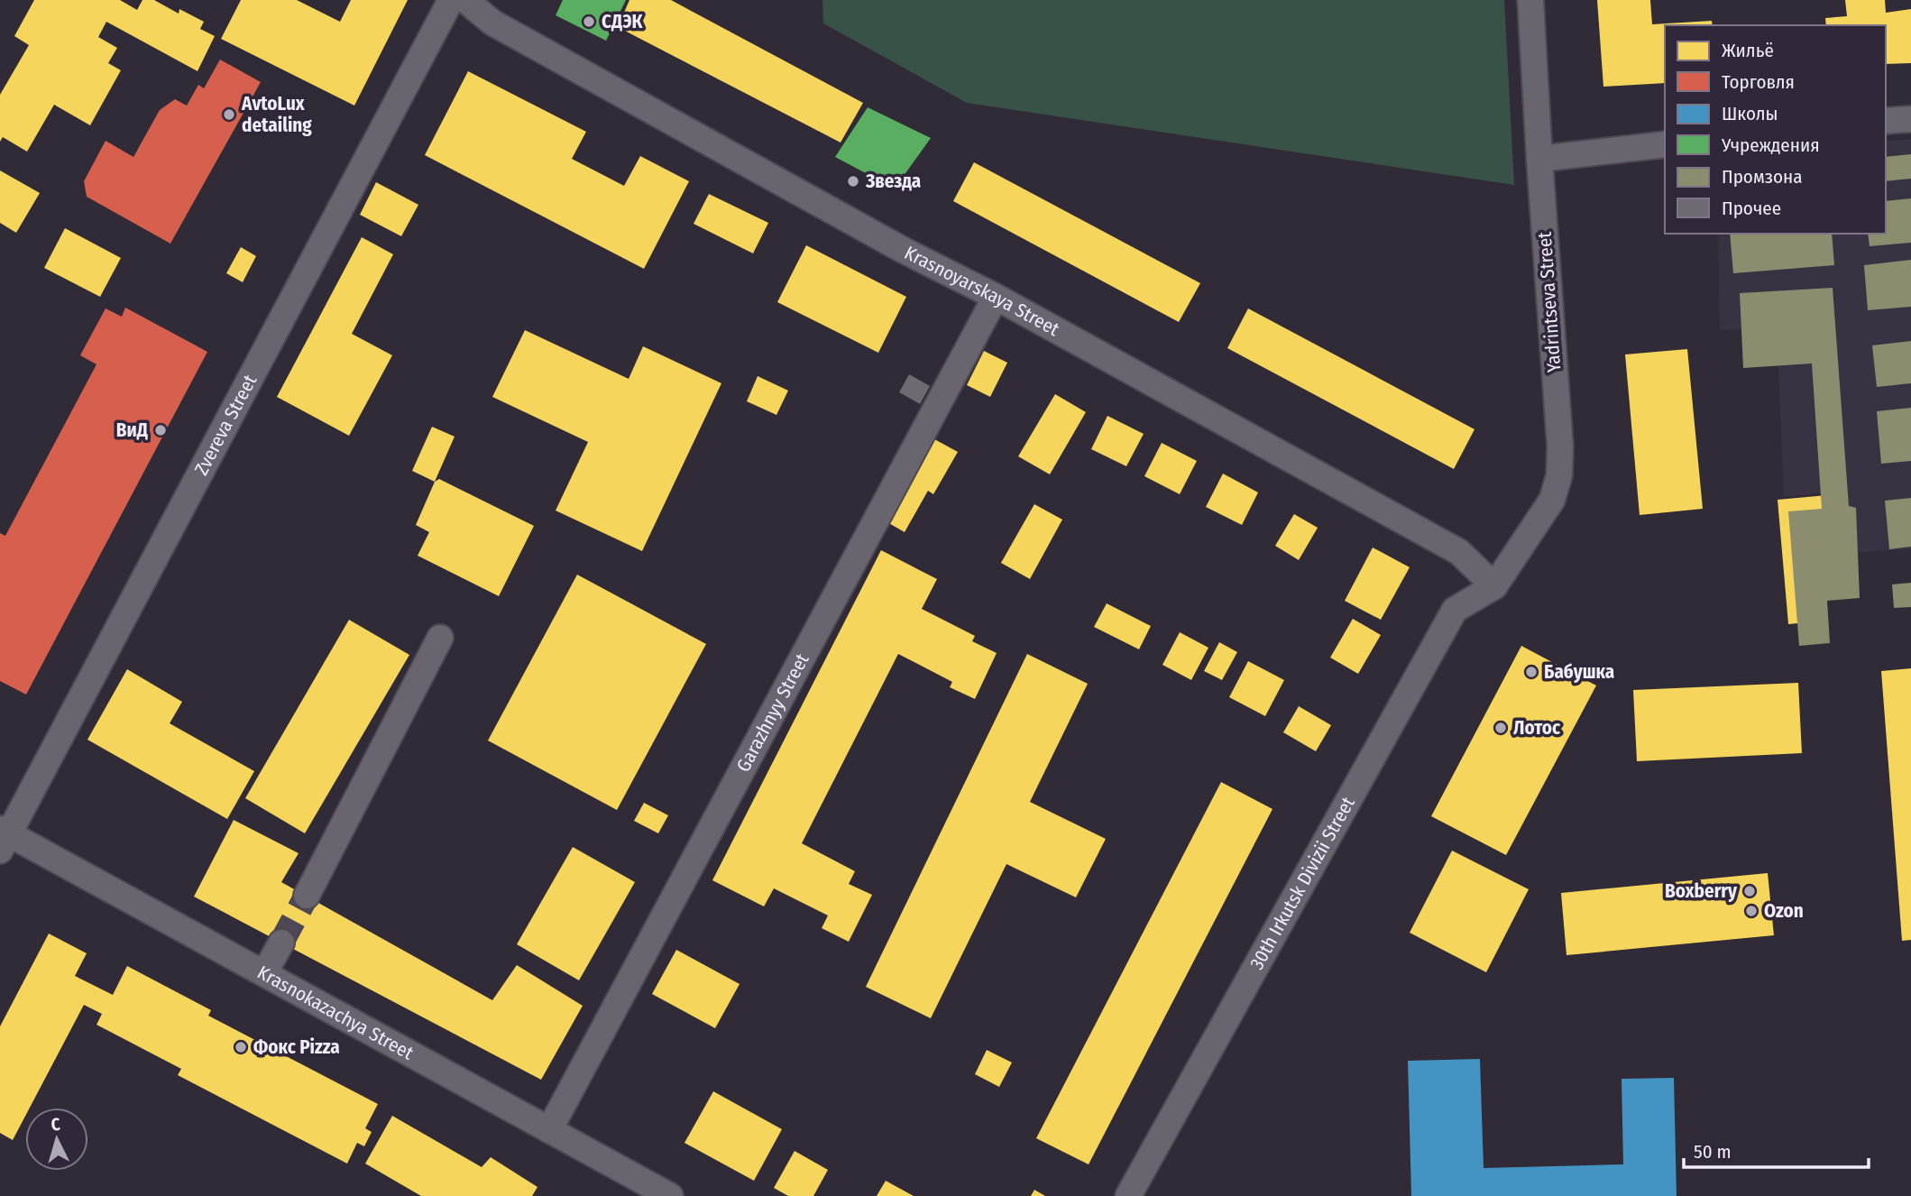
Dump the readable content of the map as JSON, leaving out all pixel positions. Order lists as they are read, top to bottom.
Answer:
{
  "streets": {
    "street": [
      "Krasnoyarskaya Street",
      "Yadrintseva Street",
      "Zvereva Street",
      "Garazhnyy Street",
      "30th Irkutsk Divizii Street",
      "Krasnokazachya Street"
    ]
  },
  "crossings": [
    ["Krasnoyarskaya Street", "Yadrintseva Street"],
    ["Krasnoyarskaya Street", "Garazhnyy Street"],
    ["Krasnoyarskaya Street", "30th Irkutsk Divizii Street"],
    ["Yadrintseva Street", "30th Irkutsk Divizii Street"],
    ["Zvereva Street", "Krasnokazachya Street"],
    ["Garazhnyy Street", "Krasnokazachya Street"]
  ],
  "places": [
    "СДЭК",
    "AvtoLux detailing",
    "Звезда",
    "ВиД",
    "Бабушка",
    "Лотос",
    "Boxberry",
    "Ozon",
    "Фокс Pizza"
  ],
  "legend": [
    "Жильё",
    "Торговля",
    "Школы",
    "Учреждения",
    "Промзона",
    "Прочее"
  ],
  "scale_bar": "50 m",
  "north": "top"
}
